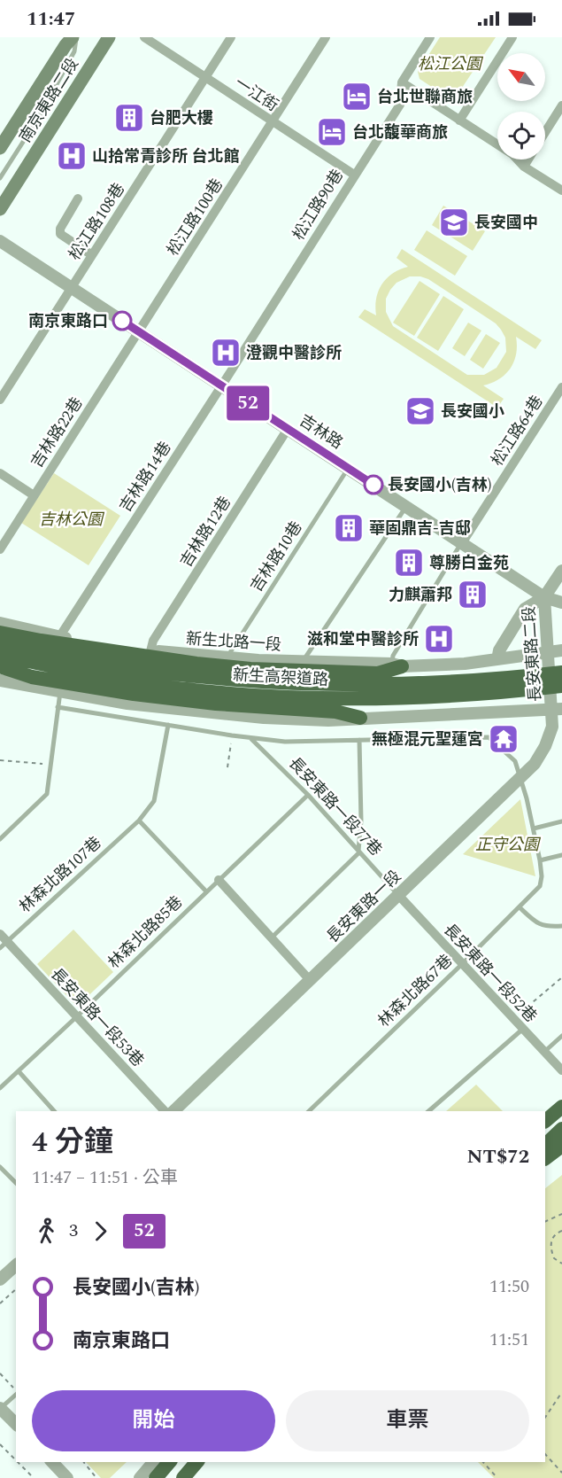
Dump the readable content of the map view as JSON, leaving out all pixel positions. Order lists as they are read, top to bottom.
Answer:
{
  "streets": {
    "highway": ["新生高架道路"],
    "main road": ["南京東路二段"],
    "street": [
      "一江街",
      "松江路90巷",
      "松江路100巷",
      "松江路108巷",
      "松江路64巷",
      "吉林路",
      "吉林路22巷",
      "吉林路14巷",
      "吉林路12巷",
      "新生北路一段",
      "長安東路二段",
      "長安東路一段",
      "長安東路一段52巷",
      "長安東路一段53巷"
    ],
    "lane": [
      "吉林路10巷",
      "長安東路一段77巷",
      "林森北路107巷",
      "林森北路85巷",
      "林森北路67巷"
    ]
  },
  "crossings": [
    ["一江街", "松江路90巷"],
    ["一江街", "松江路100巷"],
    ["一江街", "松江路108巷"],
    ["松江路90巷", "吉林路"],
    ["松江路90巷", "吉林路14巷"],
    ["松江路100巷", "吉林路"],
    ["松江路100巷", "吉林路22巷"],
    ["松江路108巷", "吉林路"],
    ["松江路64巷", "吉林路"],
    ["吉林路", "吉林路22巷"],
    ["吉林路", "吉林路14巷"],
    ["吉林路", "吉林路12巷"],
    ["吉林路", "吉林路10巷"],
    ["吉林路", "長安東路二段"],
    ["吉林路14巷", "新生北路一段"],
    ["吉林路12巷", "新生北路一段"],
    ["吉林路10巷", "新生北路一段"],
    ["新生北路一段", "長安東路二段"],
    ["長安東路二段", "長安東路一段"],
    ["長安東路一段77巷", "長安東路一段"],
    ["長安東路一段77巷", "林森北路85巷"],
    ["長安東路一段77巷", "長安東路一段52巷"],
    ["林森北路107巷", "長安東路一段53巷"],
    ["長安東路一段", "長安東路一段52巷"],
    ["林森北路85巷", "長安東路一段53巷"],
    ["長安東路一段52巷", "林森北路67巷"]
  ],
  "parks": ["松江公園", "吉林公園", "正守公園"],
  "places": {
    "hotel": ["台北世聯商旅", "台北馥華商旅"],
    "building": [
      "台肥大樓",
      "華固鼎吉-吉邸",
      "尊勝白金苑",
      "力麒蕭邦"
    ],
    "hospital": ["山拾常青診所 台北館", "澄觀中醫診所", "滋和堂中醫診所"],
    "school or university": ["長安國中", "長安國小"],
    "other": ["南京東路口", "長安國小(吉林)"],
    "temple": ["無極混元聖蓮宮"]
  },
  "lines": ["bus line 52"],
  "north": "top left",
  "page": {
    "status": "11:47",
    "on_map": "52",
    "heading": ["4 分鐘", "11:47 – 11:51 · 公車", "NT$72"],
    "legs": ["3", "52"],
    "list": [
      {
        "name": "長安國小(吉林)",
        "value": "11:50"
      },
      {
        "name": "南京東路口",
        "value": "11:51"
      }
    ],
    "buttons": ["開始", "車票"]
  }
}
